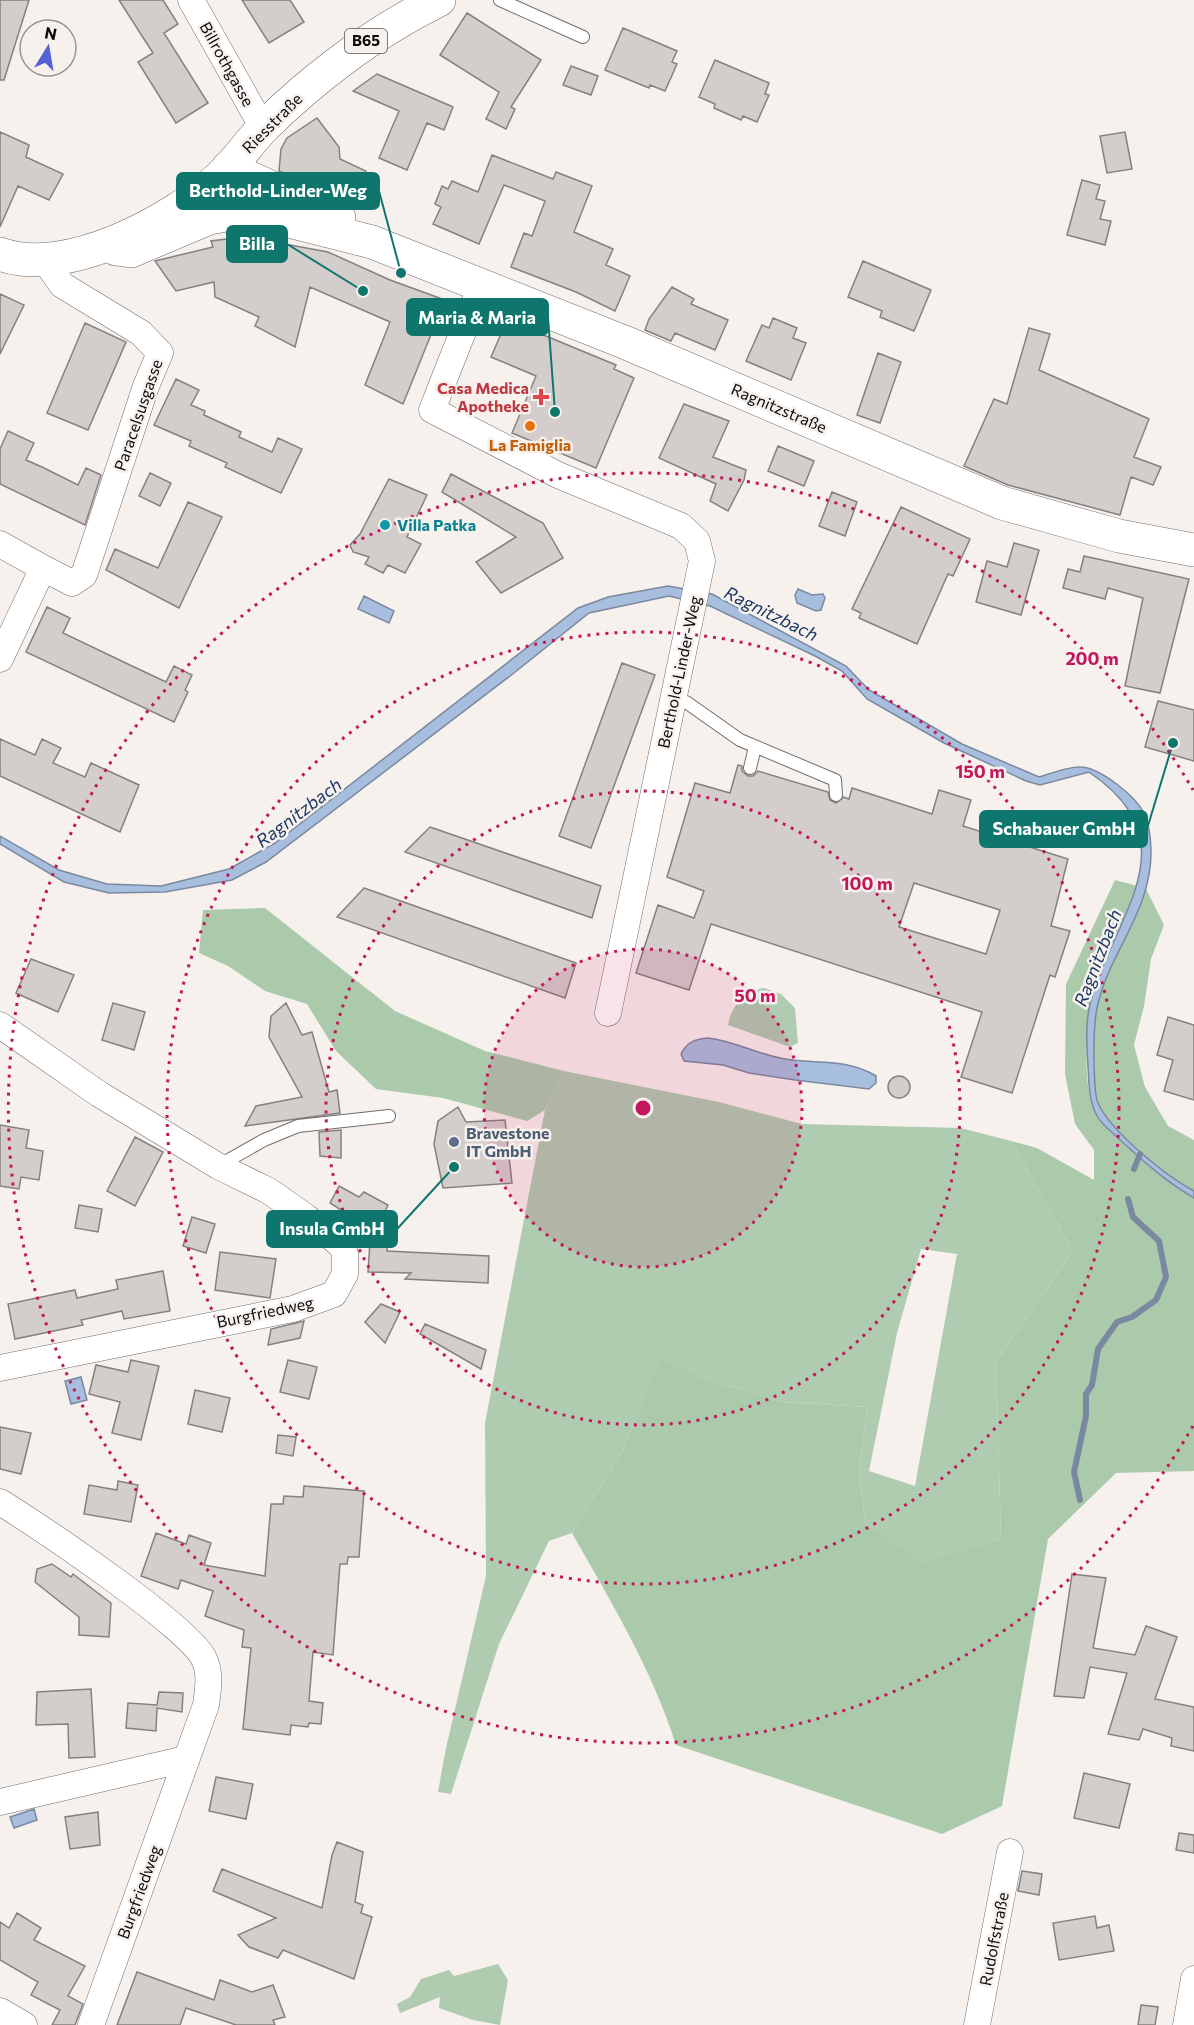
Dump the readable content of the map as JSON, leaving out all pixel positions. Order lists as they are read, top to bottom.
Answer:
{
  "streets": {
    "main road": ["B65", "Riesstraße", "Ragnitzstraße"],
    "street": [
      "Billrothgasse",
      "Paracelsusgasse",
      "Berthold-Linder-Weg",
      "Burgfriedweg",
      "Rudolfstraße"
    ]
  },
  "crossings": [
    ["Billrothgasse", "Riesstraße"],
    ["Riesstraße", "Ragnitzstraße"],
    ["Riesstraße", "Paracelsusgasse"],
    ["Ragnitzstraße", "Berthold-Linder-Weg"]
  ],
  "water": ["Ragnitzbach"],
  "places": {
    "other": [
      "Berthold-Linder-Weg",
      "Billa",
      "Maria & Maria",
      "La Famiglia",
      "Villa Patka",
      "Schabauer GmbH",
      "Bravestone IT GmbH",
      "Insula GmbH"
    ],
    "health": ["Casa Medica Apotheke"]
  },
  "north": "top",
  "rings": [
    "200 m",
    "150 m",
    "100 m",
    "50 m"
  ]
}
